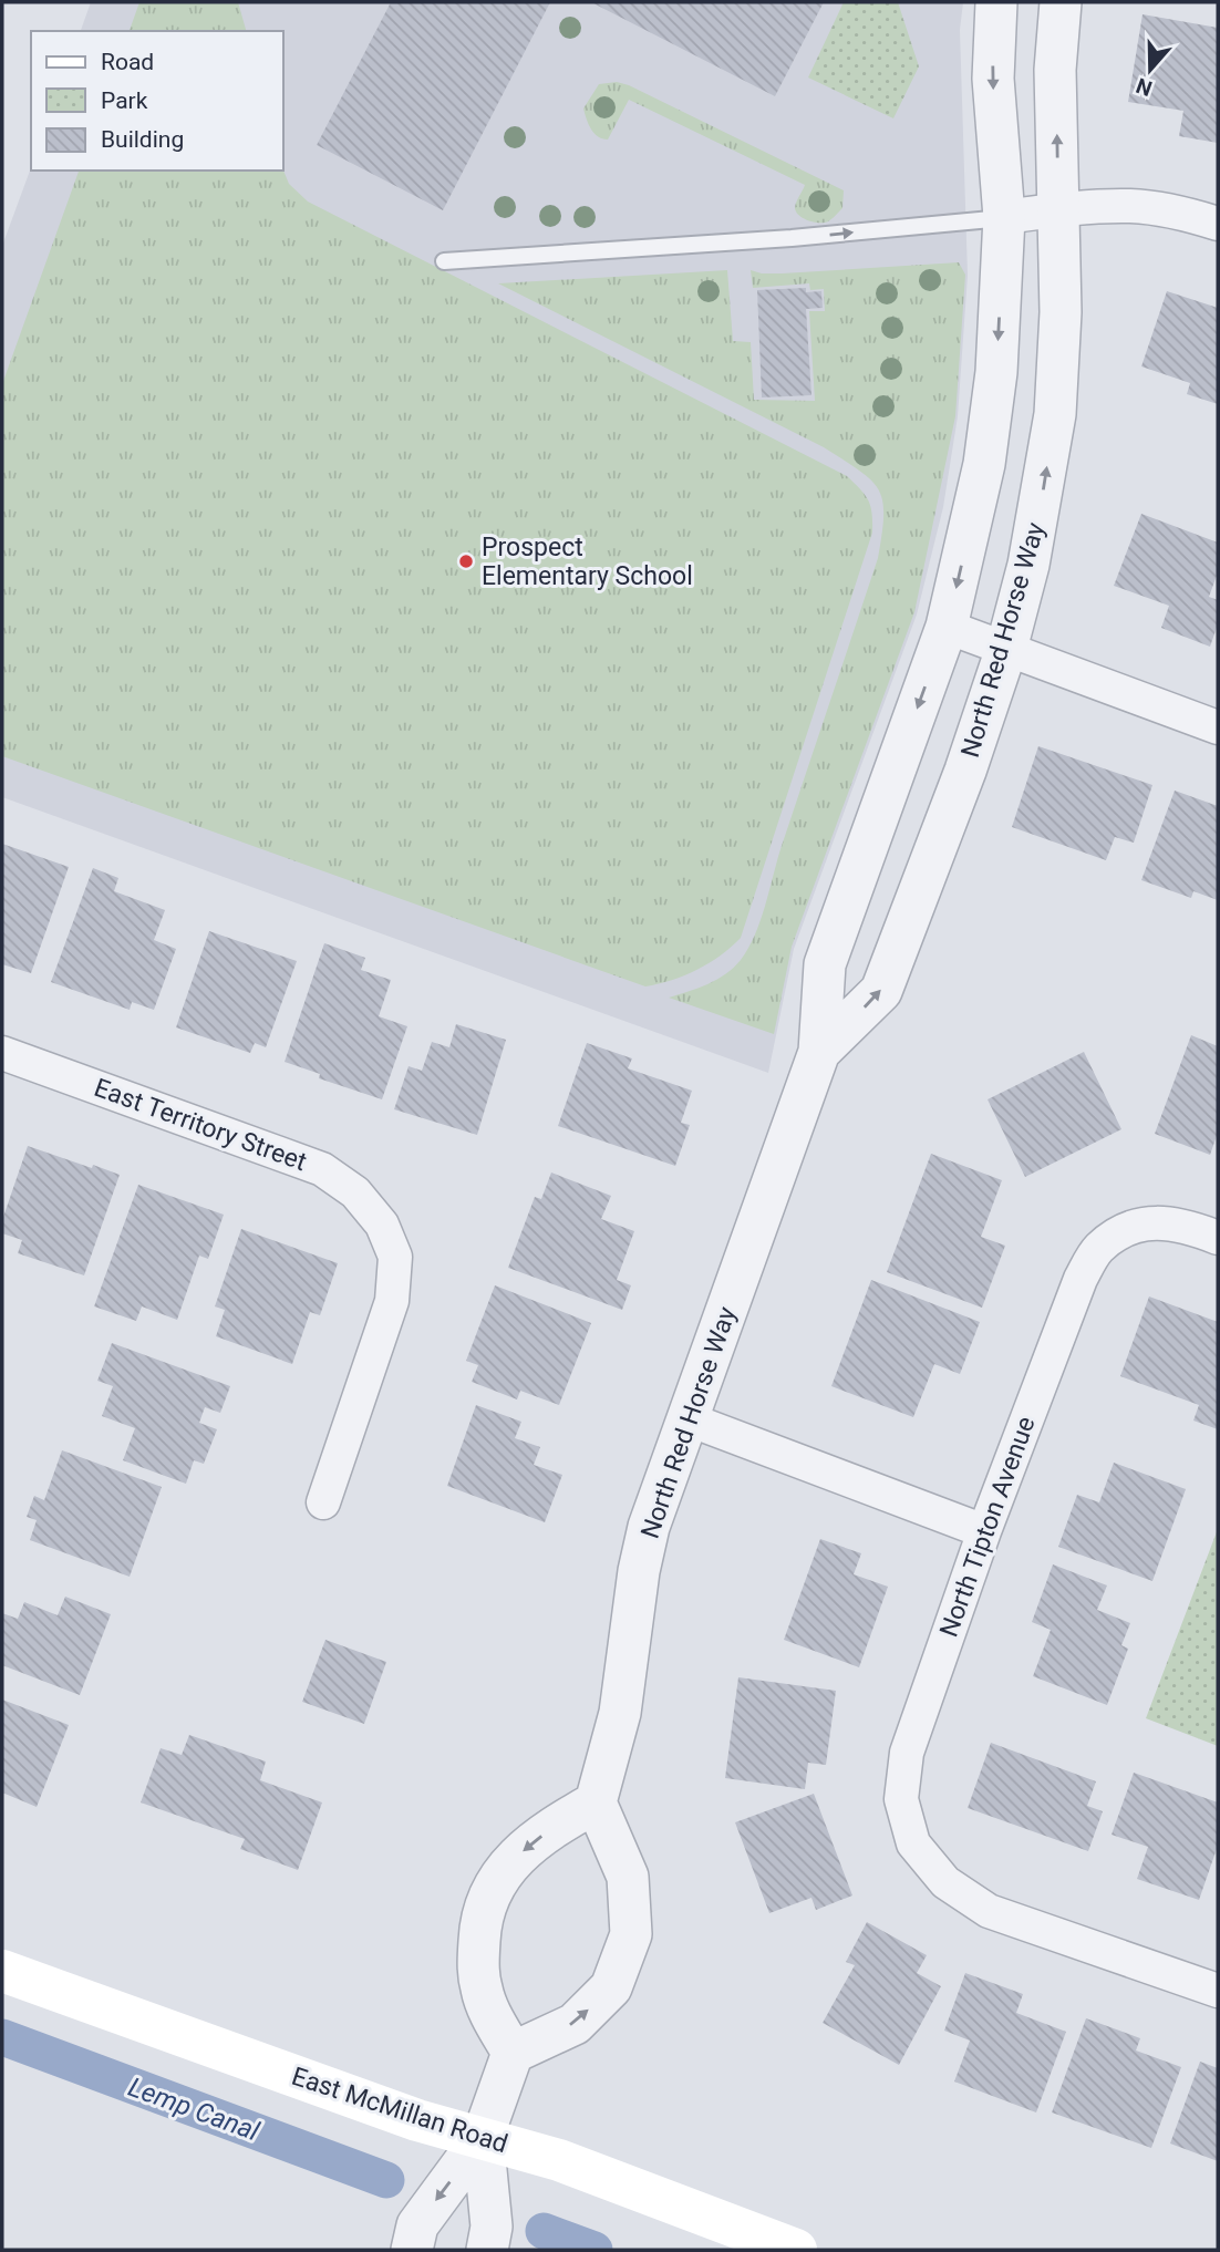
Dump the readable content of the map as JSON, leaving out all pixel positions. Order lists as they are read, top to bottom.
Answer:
{
  "streets": {
    "main road": ["East McMillan Road"],
    "street": ["North Red Horse Way", "East Territory Street", "North Tipton Avenue"]
  },
  "water": ["Lemp Canal"],
  "places": ["Prospect Elementary School"],
  "legend": ["Road", "Park", "Building"],
  "north": "bottom"
}
